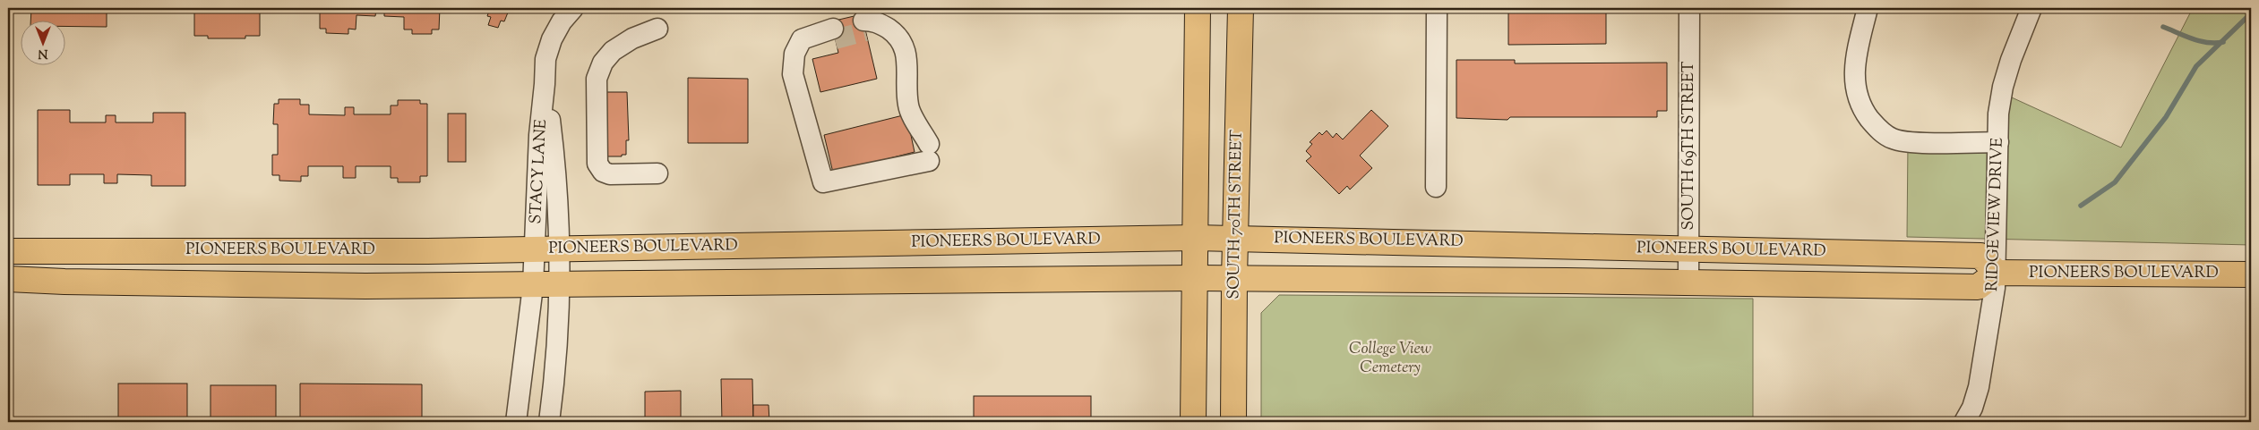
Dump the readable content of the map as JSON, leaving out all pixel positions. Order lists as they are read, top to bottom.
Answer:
{
  "streets": {
    "main road": ["SOUTH 70TH STREET", "PIONEERS BOULEVARD"],
    "street": ["SOUTH 69TH STREET", "STACY LANE", "RIDGEVIEW DRIVE"]
  },
  "crossings": [
    ["SOUTH 69TH STREET", "PIONEERS BOULEVARD"],
    ["STACY LANE", "PIONEERS BOULEVARD"],
    ["SOUTH 70TH STREET", "PIONEERS BOULEVARD"],
    ["RIDGEVIEW DRIVE", "PIONEERS BOULEVARD"]
  ],
  "parks": ["College View Cemetery"],
  "north": "bottom"
}
